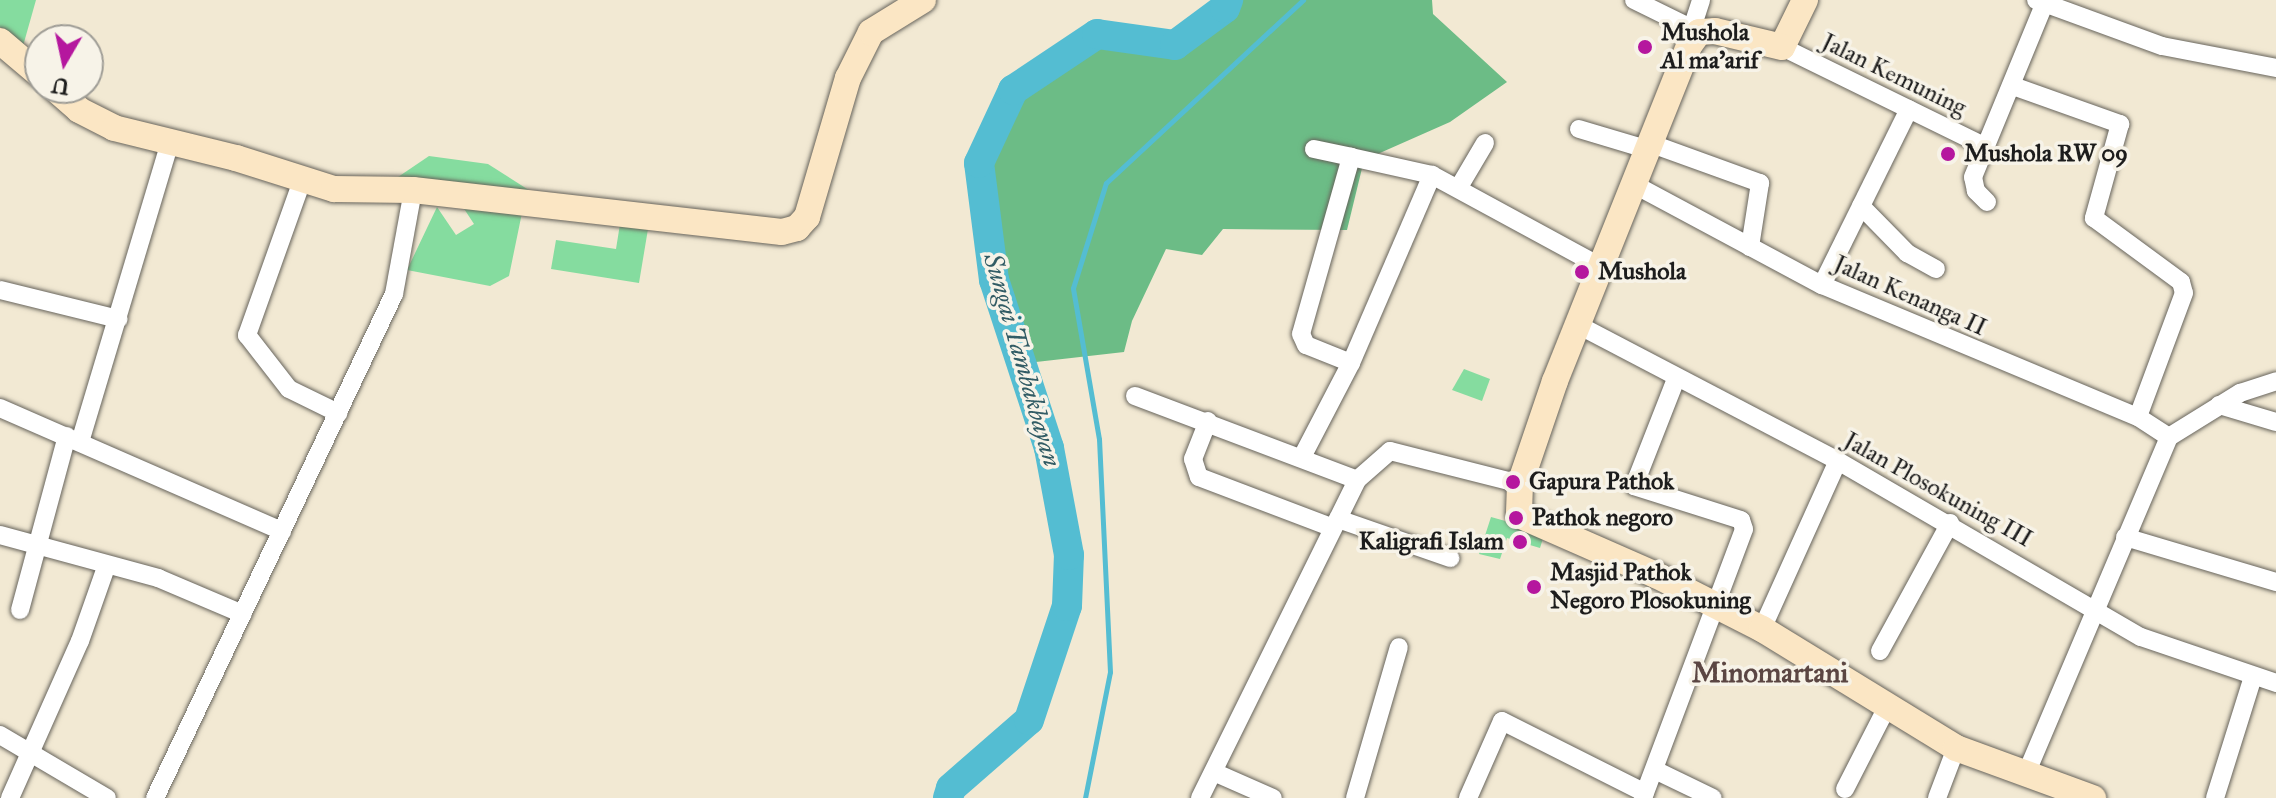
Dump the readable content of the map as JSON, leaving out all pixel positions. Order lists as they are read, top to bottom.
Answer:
{
  "streets": {
    "street": ["Jalan Kemuning", "Jalan Kenanga II", "Jalan Plosokuning III"]
  },
  "districts": ["Minomartani"],
  "water": ["Sungai Tambakbayan"],
  "places": [
    "Mushola Al ma'arif",
    "Mushola RW 09",
    "Mushola",
    "Gapura Pathok",
    "Pathok negoro",
    "Kaligrafi Islam",
    "Masjid Pathok Negoro Plosokuning"
  ],
  "north": "bottom"
}
